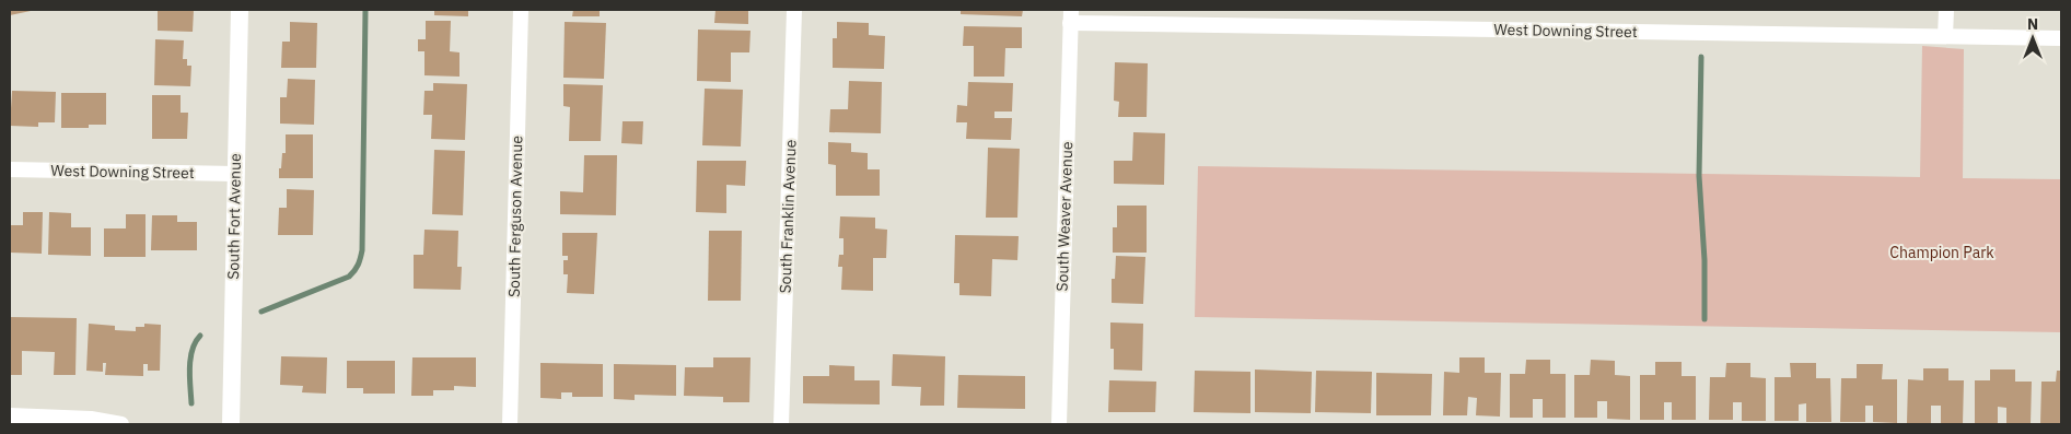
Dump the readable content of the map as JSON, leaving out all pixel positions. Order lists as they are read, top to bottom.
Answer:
{
  "streets": {
    "street": [
      "West Downing Street",
      "South Fort Avenue",
      "South Ferguson Avenue",
      "South Franklin Avenue",
      "South Weaver Avenue"
    ]
  },
  "crossings": [
    ["West Downing Street", "South Fort Avenue"],
    ["West Downing Street", "South Weaver Avenue"]
  ],
  "parks": ["Champion Park"],
  "north": "top"
}
